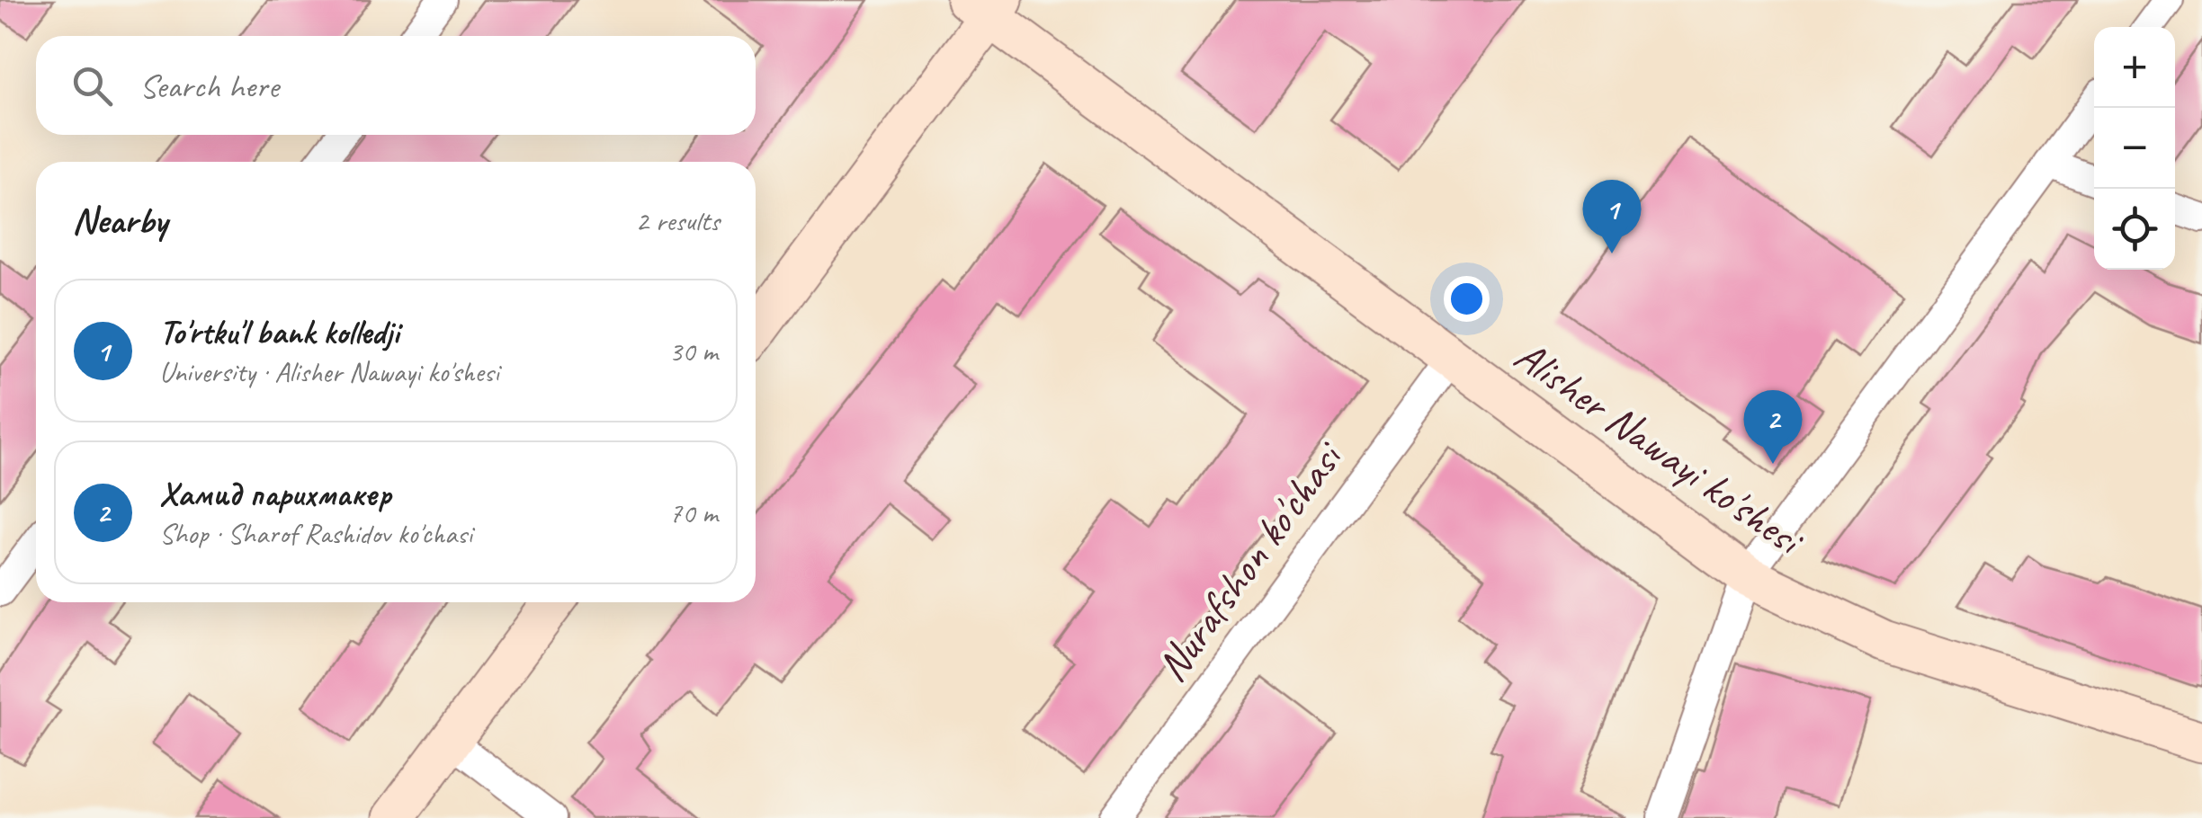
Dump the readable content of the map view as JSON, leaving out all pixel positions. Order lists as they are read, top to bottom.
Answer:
{
  "streets": {
    "street": ["Alisher Nawayi ko'shesi", "Nurafshon ko'chasi"]
  },
  "crossings": [
    ["Alisher Nawayi ko'shesi", "Nurafshon ko'chasi"]
  ],
  "page": {
    "map_buttons": ["+", "−"],
    "search": "Search here",
    "heading": ["Nearby", "2 results"],
    "pins": ["1", "2"],
    "list": [
      {
        "mark": "1",
        "name": "To'rtku'l bank kolledji",
        "note": "University · Alisher Nawayi ko'shesi",
        "value": "30 m"
      },
      {
        "mark": "2",
        "name": "Хамид парихмакер",
        "note": "Shop · Sharof Rashidov ko'chasi",
        "value": "70 m"
      }
    ]
  }
}
